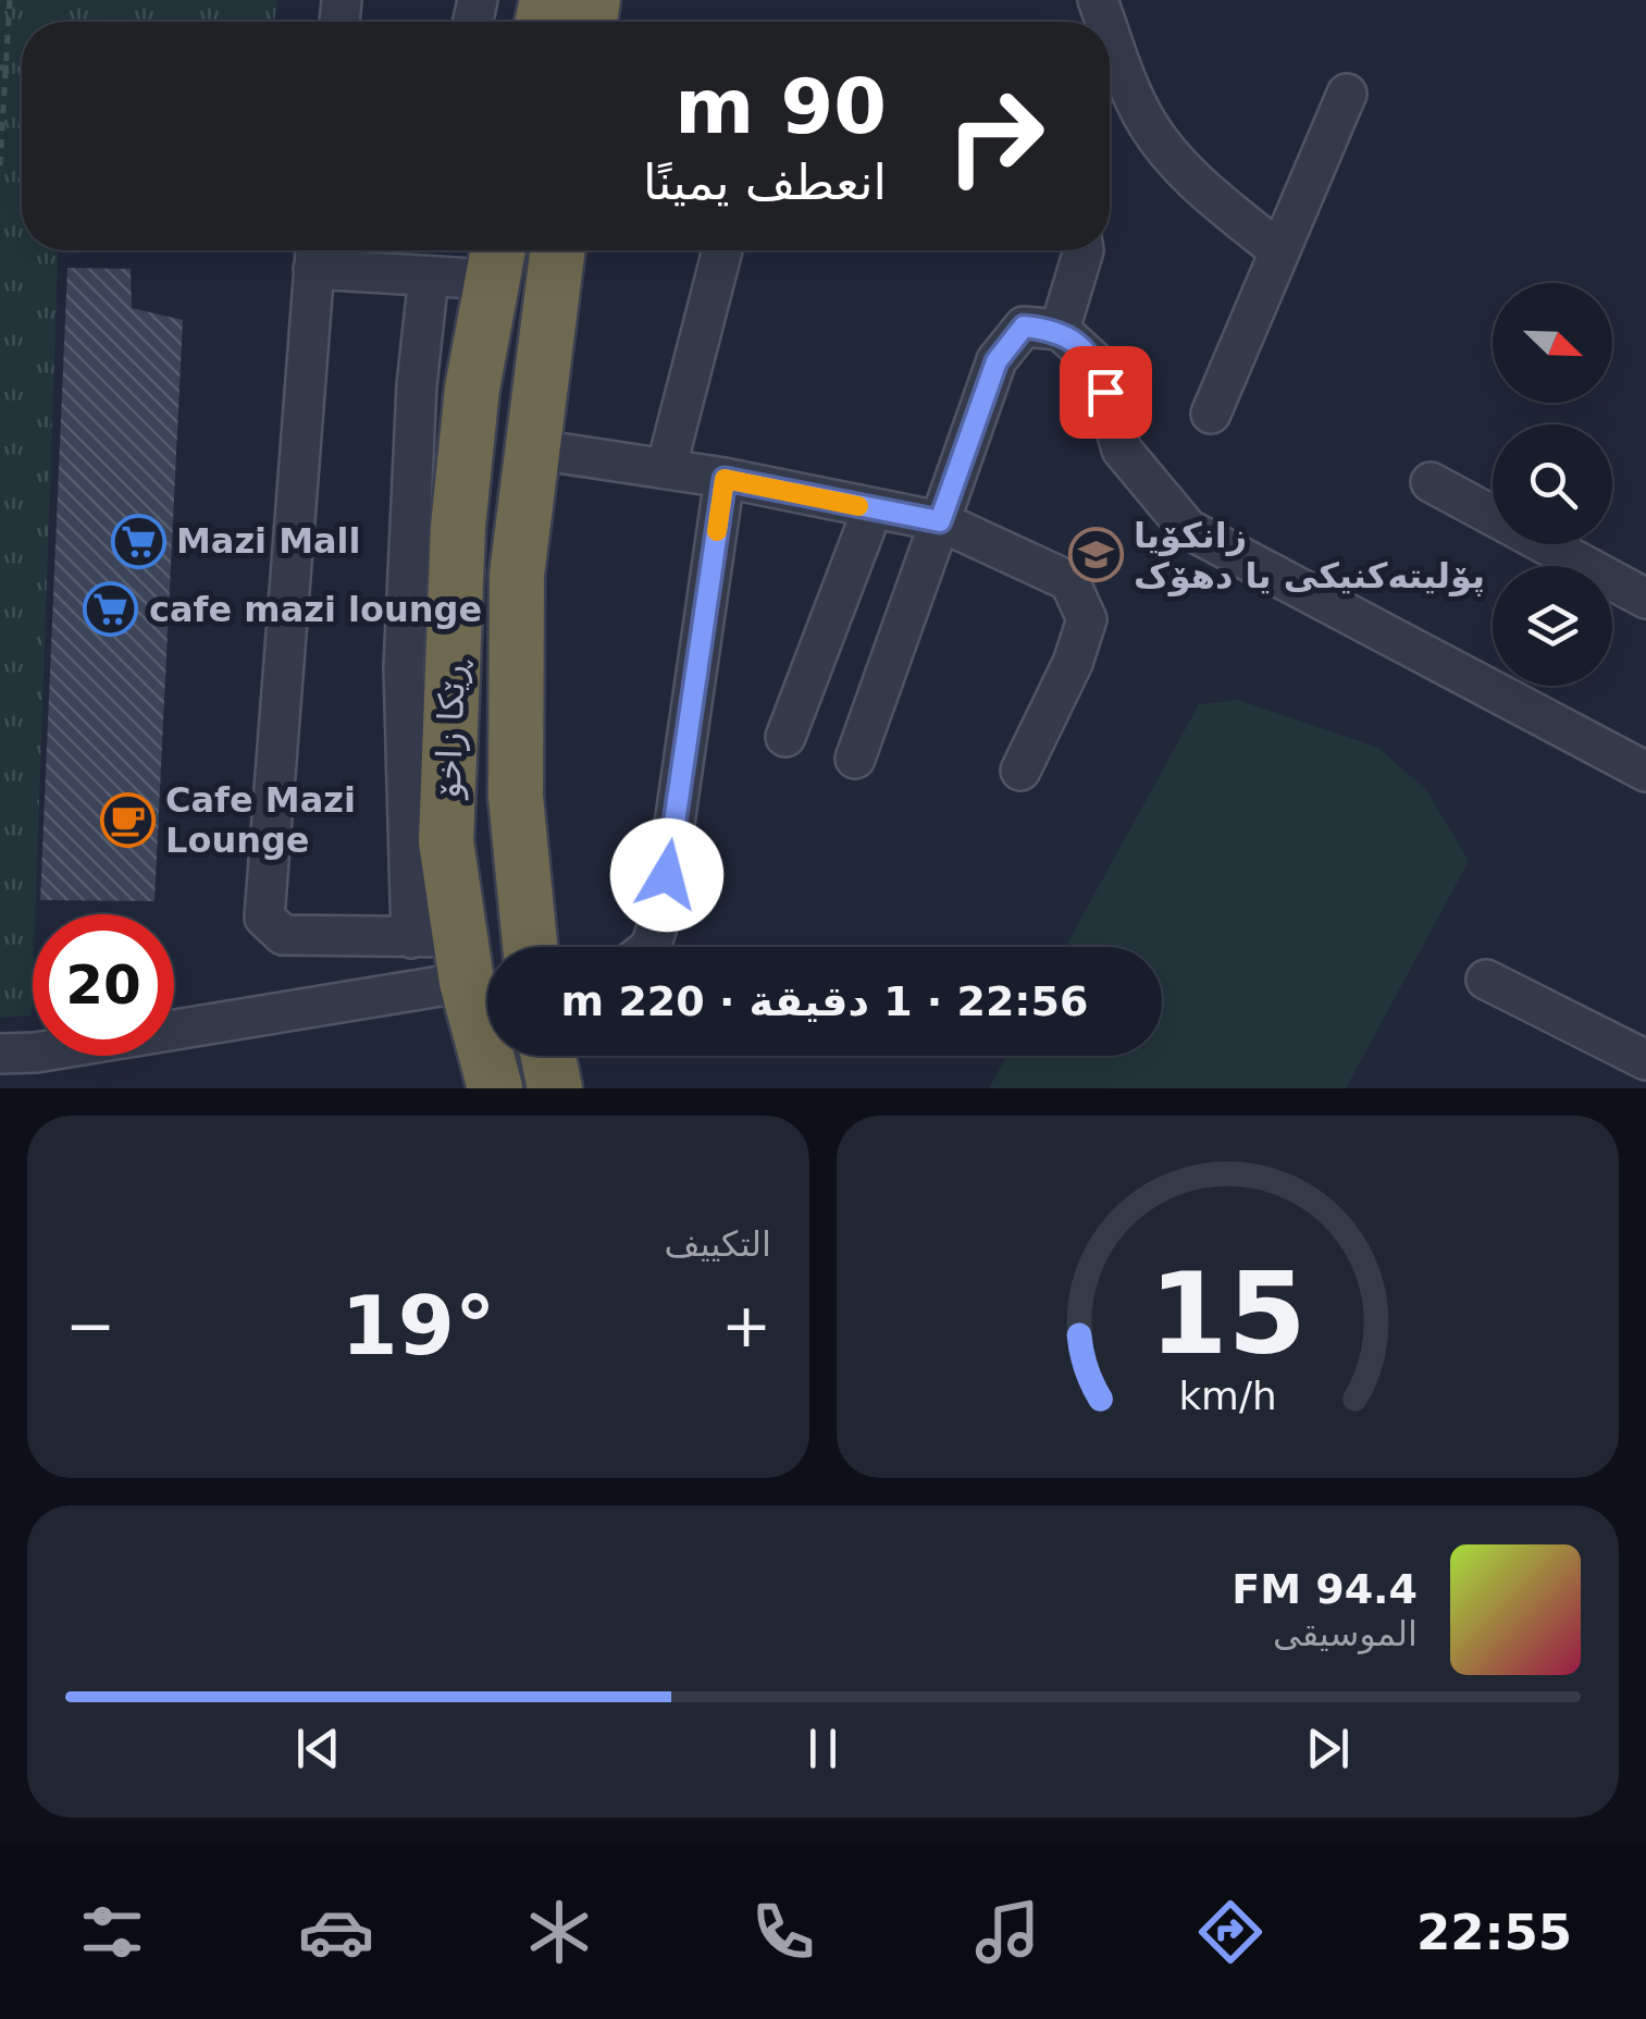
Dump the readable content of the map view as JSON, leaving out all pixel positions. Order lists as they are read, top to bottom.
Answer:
{
  "streets": {
    "highway": ["ڕێکا زاخۆ"]
  },
  "places": {
    "supermarket": ["Mazi Mall", "cafe mazi lounge"],
    "school or university": ["زانکۆیا پۆلیتەکنیکی یا دهۆک"],
    "cafe": ["Cafe Mazi Lounge"]
  },
  "north": "bottom right",
  "page": {
    "turn": ["90 m", "انعطف يمينًا"],
    "limit": "20",
    "trip": "22:56 · 1 دقيقة · 220 m",
    "tile": "التكييف",
    "heat": ["−", "19°", "+"],
    "song": ["94.4 FM", "الموسيقى"],
    "tabs": "22:55",
    "gauge": ["15", "km/h"]
  }
}
